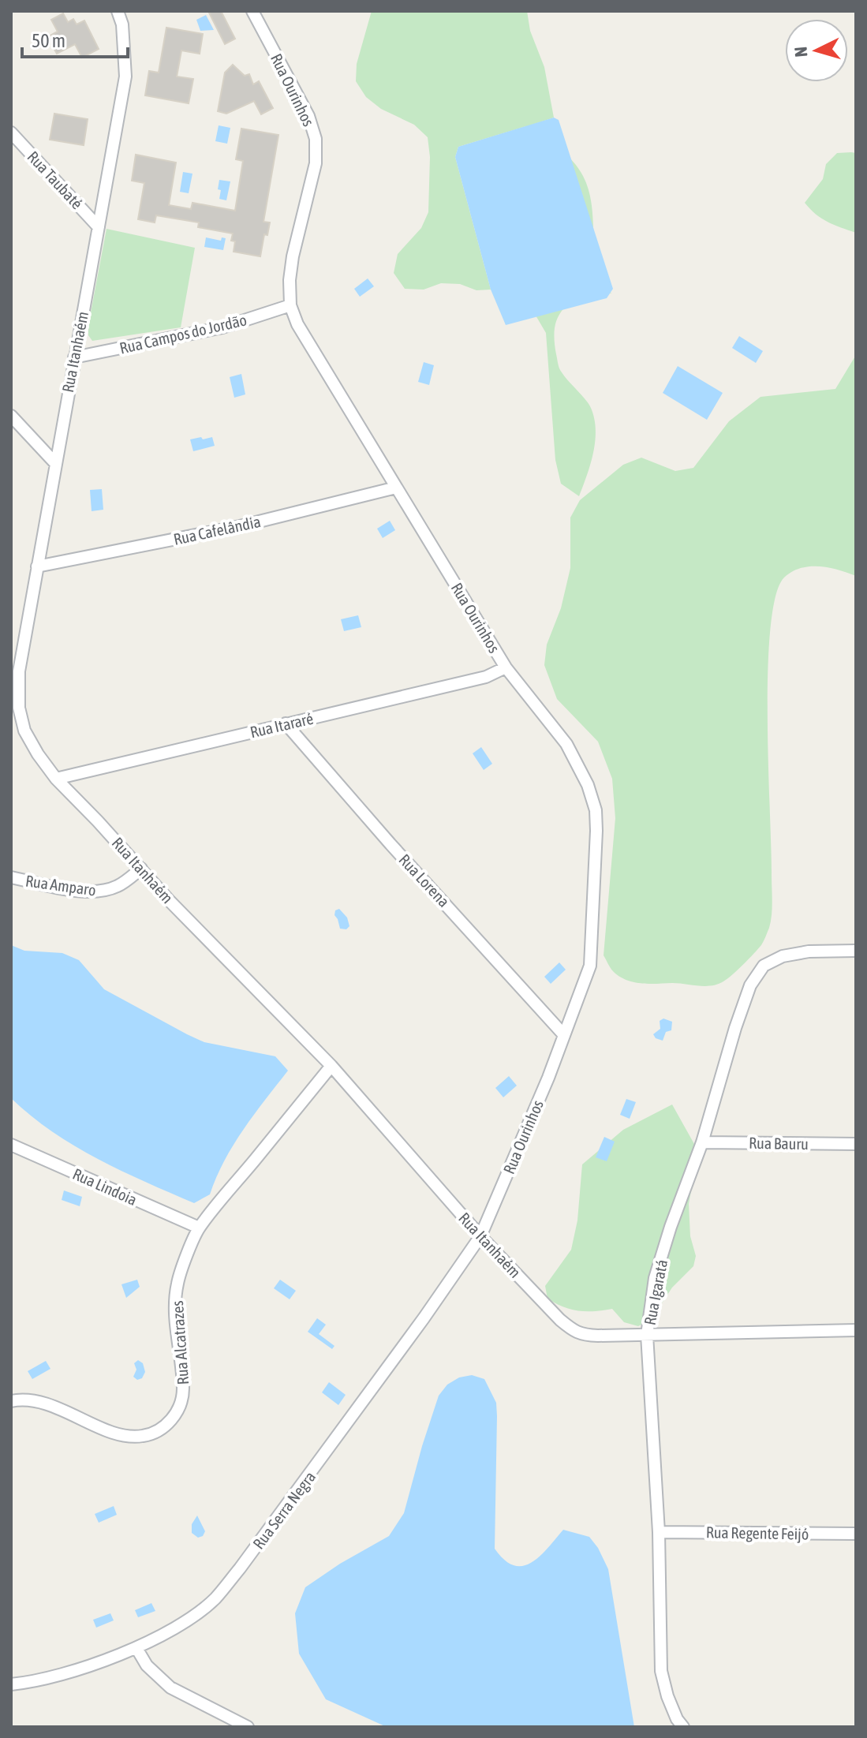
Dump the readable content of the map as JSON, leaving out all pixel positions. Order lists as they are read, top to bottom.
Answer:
{
  "streets": {
    "street": [
      "Rua Ourinhos",
      "Rua Taubaté",
      "Rua Campos do Jordão",
      "Rua Itanhaém",
      "Rua Cafelândia",
      "Rua Itararé",
      "Rua Lorena",
      "Rua Amparo",
      "Rua Bauru",
      "Rua Lindoia",
      "Rua Igaratá",
      "Rua Alcatrazes",
      "Rua Serra Negra",
      "Rua Regente Feijó"
    ]
  },
  "crossings": [
    ["Rua Ourinhos", "Rua Campos do Jordão"],
    ["Rua Ourinhos", "Rua Itanhaém"],
    ["Rua Ourinhos", "Rua Cafelândia"],
    ["Rua Ourinhos", "Rua Itararé"],
    ["Rua Ourinhos", "Rua Lorena"],
    ["Rua Ourinhos", "Rua Serra Negra"],
    ["Rua Taubaté", "Rua Itanhaém"],
    ["Rua Campos do Jordão", "Rua Itanhaém"],
    ["Rua Itanhaém", "Rua Cafelândia"],
    ["Rua Itanhaém", "Rua Itararé"],
    ["Rua Itanhaém", "Rua Amparo"],
    ["Rua Itanhaém", "Rua Igaratá"],
    ["Rua Itanhaém", "Rua Alcatrazes"],
    ["Rua Itanhaém", "Rua Serra Negra"],
    ["Rua Itararé", "Rua Lorena"],
    ["Rua Bauru", "Rua Igaratá"],
    ["Rua Lindoia", "Rua Alcatrazes"],
    ["Rua Igaratá", "Rua Regente Feijó"]
  ],
  "scale_bar": "50 m",
  "north": "left"
}
